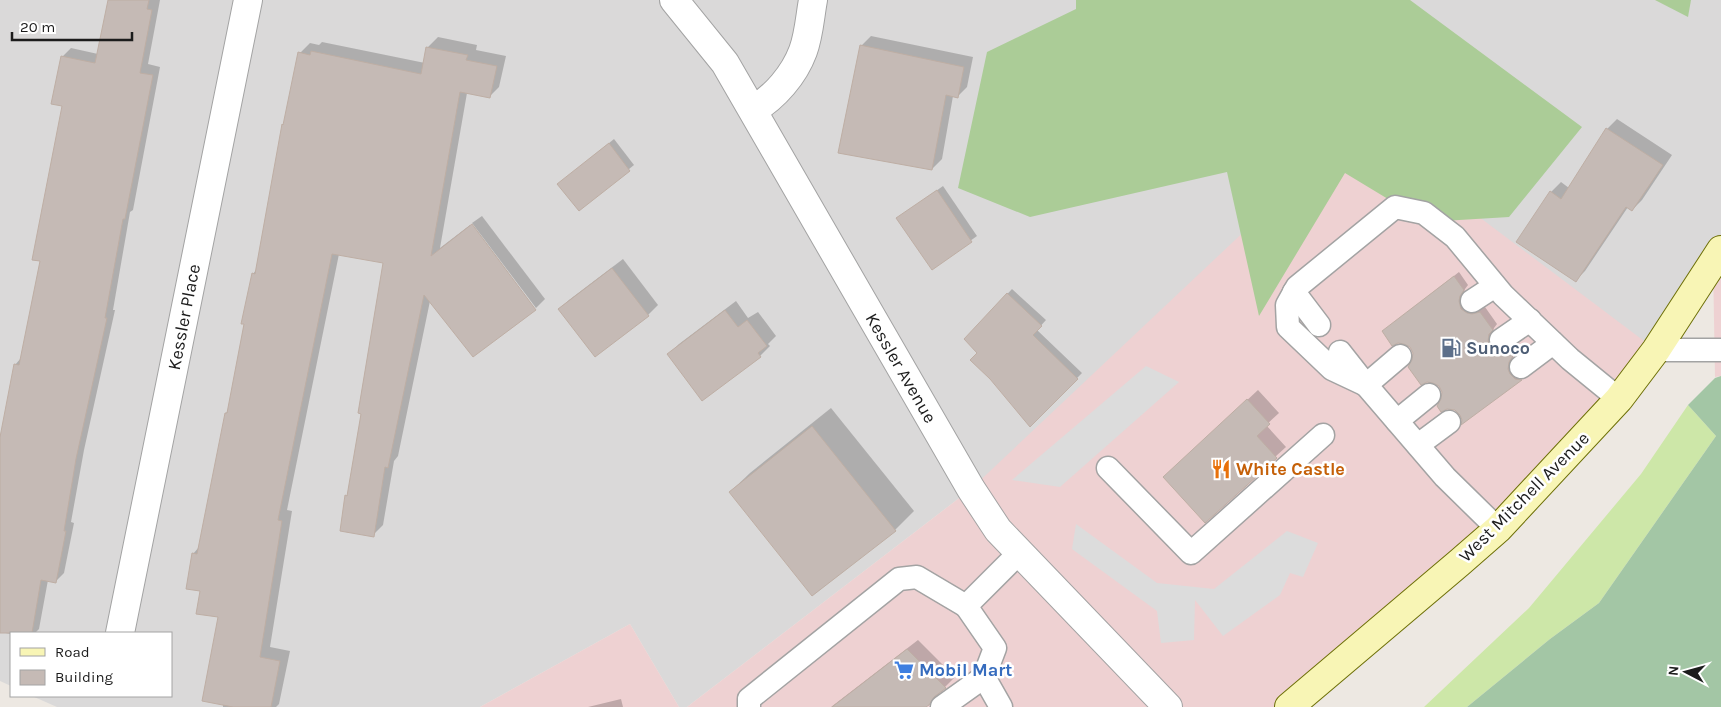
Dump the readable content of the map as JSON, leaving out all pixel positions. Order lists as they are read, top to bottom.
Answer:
{
  "streets": {
    "main road": ["West Mitchell Avenue"],
    "street": ["Kessler Place", "Kessler Avenue"]
  },
  "places": {
    "fuel station": ["Sunoco"],
    "restaurant": ["White Castle"],
    "supermarket": ["Mobil Mart"]
  },
  "legend": ["Road", "Building"],
  "scale_bar": "20 m",
  "north": "left"
}
